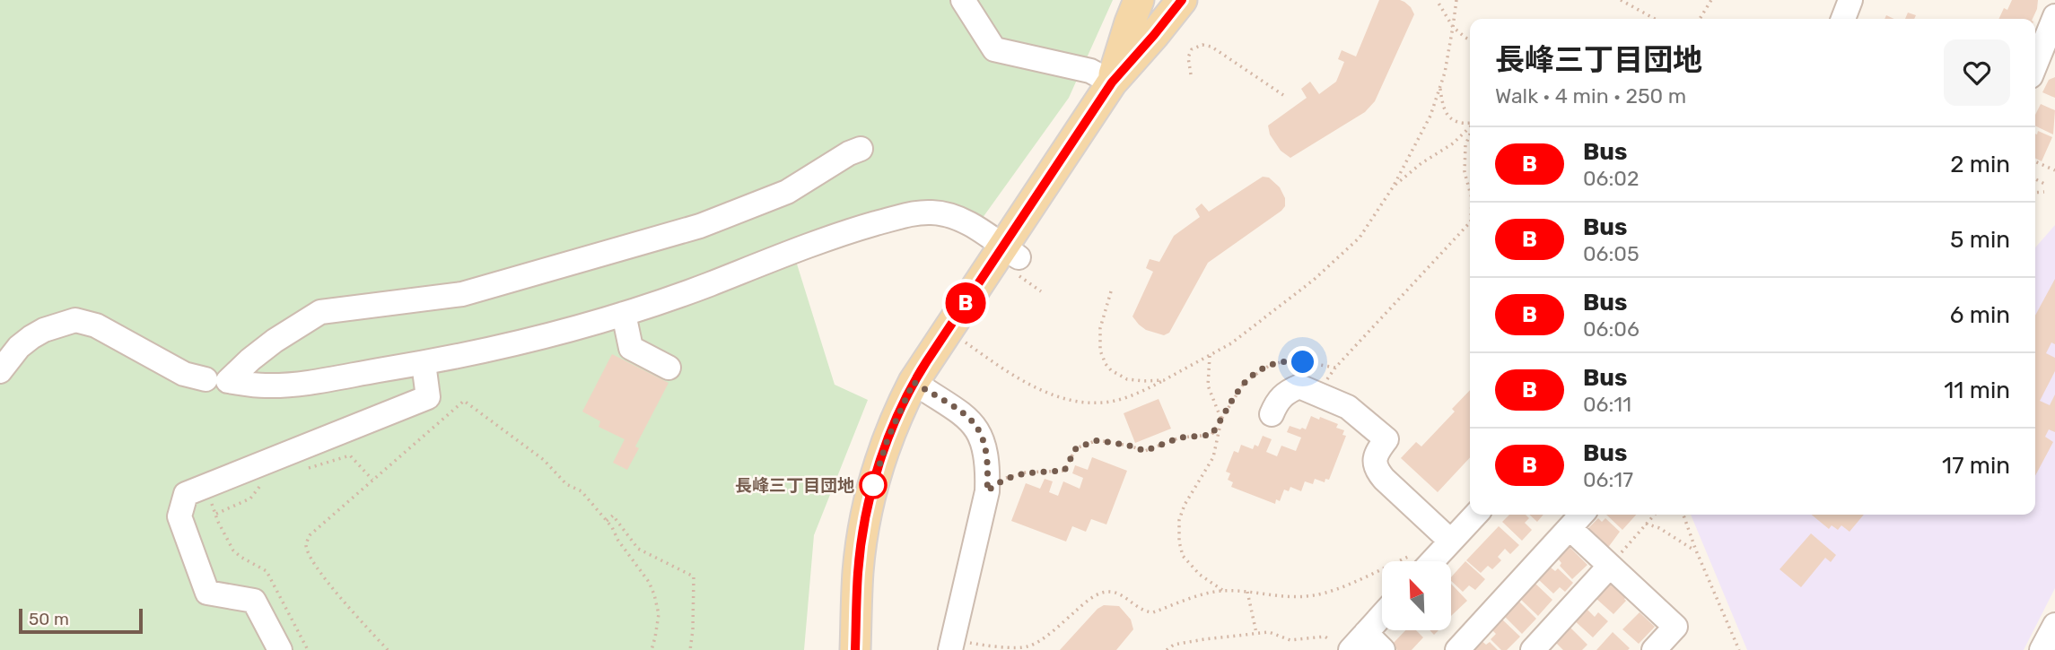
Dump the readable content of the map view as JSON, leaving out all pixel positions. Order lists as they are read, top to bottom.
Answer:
{
  "places": ["長峰三丁目団地"],
  "lines": ["bus line B"],
  "scale_bar": "50 m",
  "north": "top left",
  "page": {
    "on_map": "B",
    "heading": ["長峰三丁目団地", "Walk · 4 min · 250 m"],
    "list": [
      {
        "mark": "B",
        "name": "Bus",
        "note": "06:02",
        "value": "2 min"
      },
      {
        "mark": "B",
        "name": "Bus",
        "note": "06:05",
        "value": "5 min"
      },
      {
        "mark": "B",
        "name": "Bus",
        "note": "06:06",
        "value": "6 min"
      },
      {
        "mark": "B",
        "name": "Bus",
        "note": "06:11",
        "value": "11 min"
      },
      {
        "mark": "B",
        "name": "Bus",
        "note": "06:17",
        "value": "17 min"
      }
    ],
    "scale": "50 m"
  }
}
